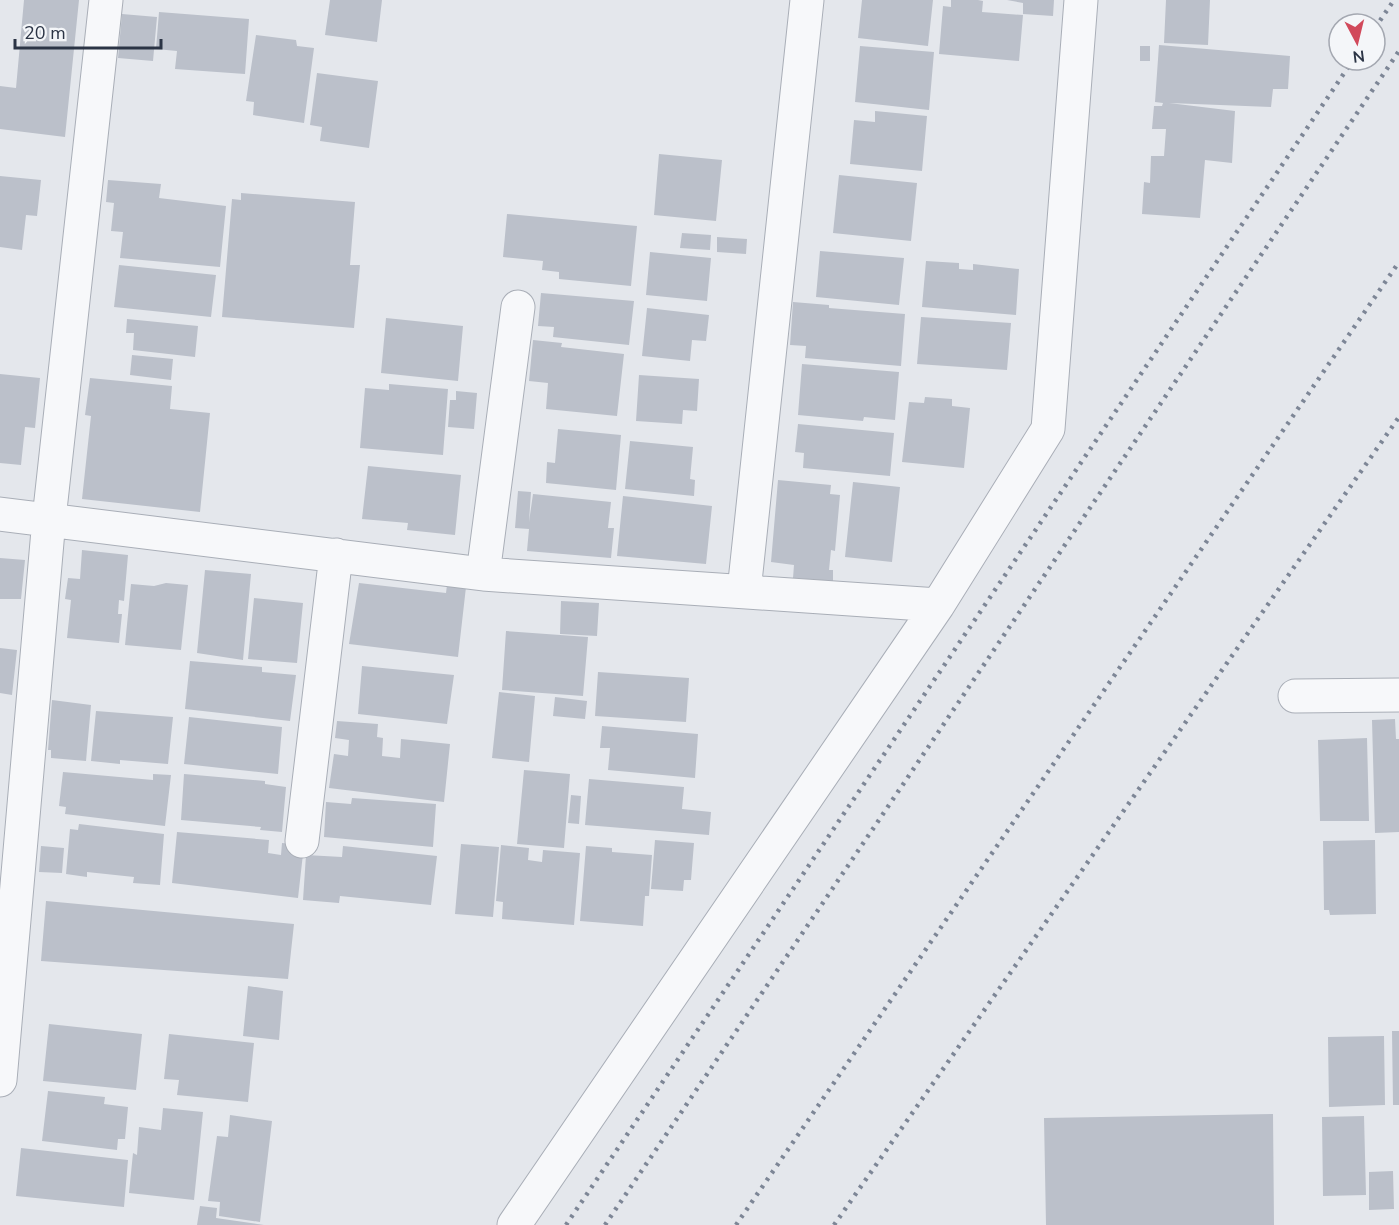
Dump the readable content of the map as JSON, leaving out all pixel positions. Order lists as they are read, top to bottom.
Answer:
{
  "scale_bar": "20 m",
  "north": "bottom"
}
